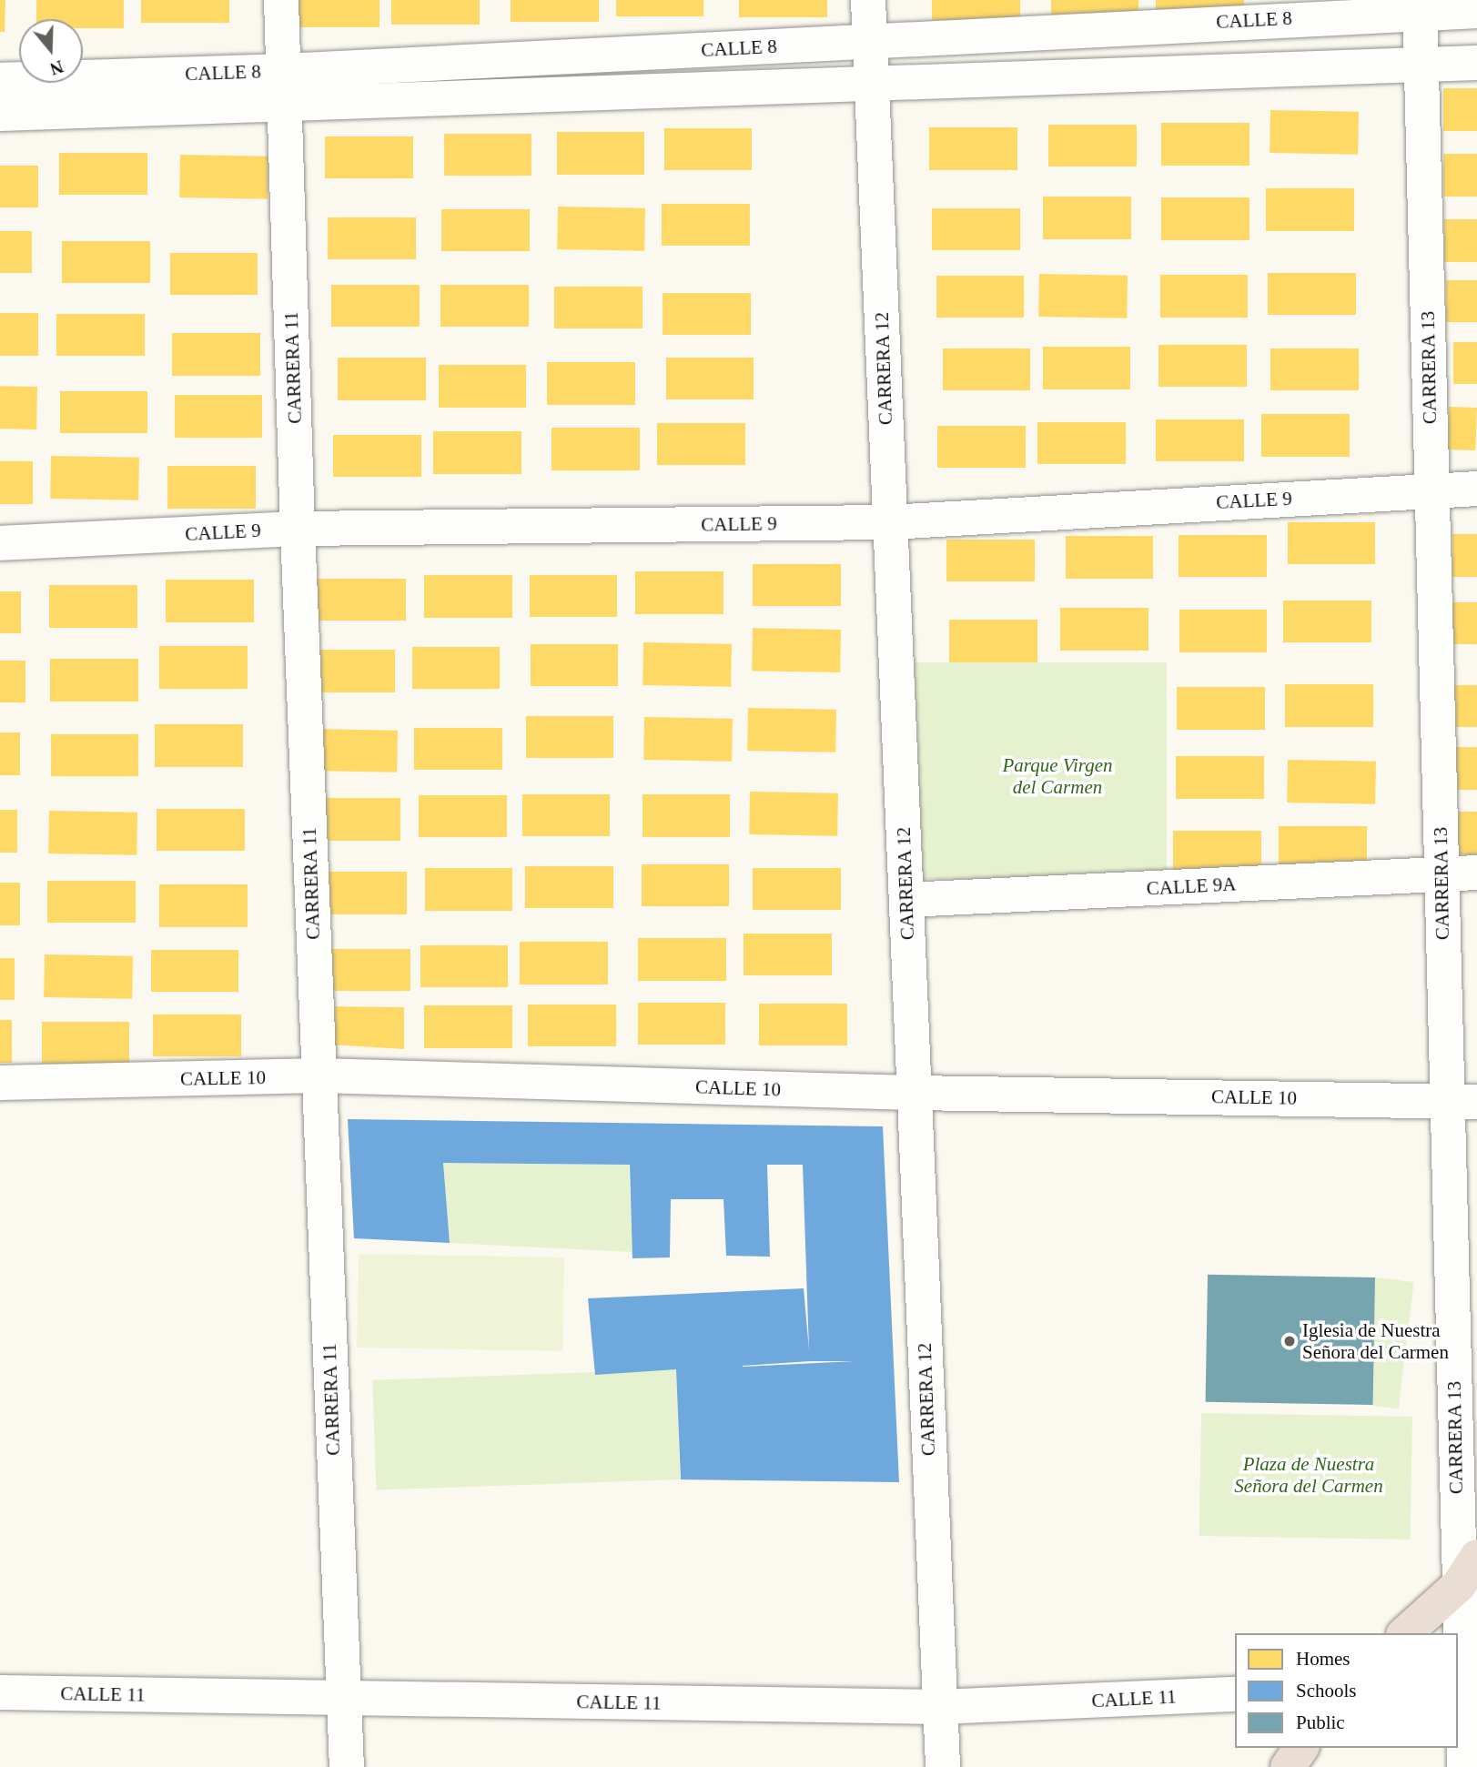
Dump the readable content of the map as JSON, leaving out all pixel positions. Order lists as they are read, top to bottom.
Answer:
{
  "streets": {
    "street": [
      "CALLE 8",
      "CARRERA 11",
      "CARRERA 13",
      "CARRERA 12",
      "CALLE 9",
      "CALLE 9A",
      "CALLE 10",
      "CALLE 11"
    ]
  },
  "crossings": [
    ["CALLE 8", "CARRERA 11"],
    ["CALLE 8", "CARRERA 13"],
    ["CALLE 8", "CARRERA 12"],
    ["CARRERA 11", "CALLE 9"],
    ["CARRERA 11", "CALLE 10"],
    ["CARRERA 11", "CALLE 11"],
    ["CARRERA 13", "CALLE 9"],
    ["CARRERA 13", "CALLE 9A"],
    ["CARRERA 13", "CALLE 10"],
    ["CARRERA 12", "CALLE 9"],
    ["CARRERA 12", "CALLE 9A"],
    ["CARRERA 12", "CALLE 10"],
    ["CARRERA 12", "CALLE 11"]
  ],
  "parks": ["Parque Virgen del Carmen", "Plaza de Nuestra Señora del Carmen"],
  "places": ["Iglesia de Nuestra Señora del Carmen"],
  "legend": ["Homes", "Schools", "Public"],
  "north": "bottom"
}
